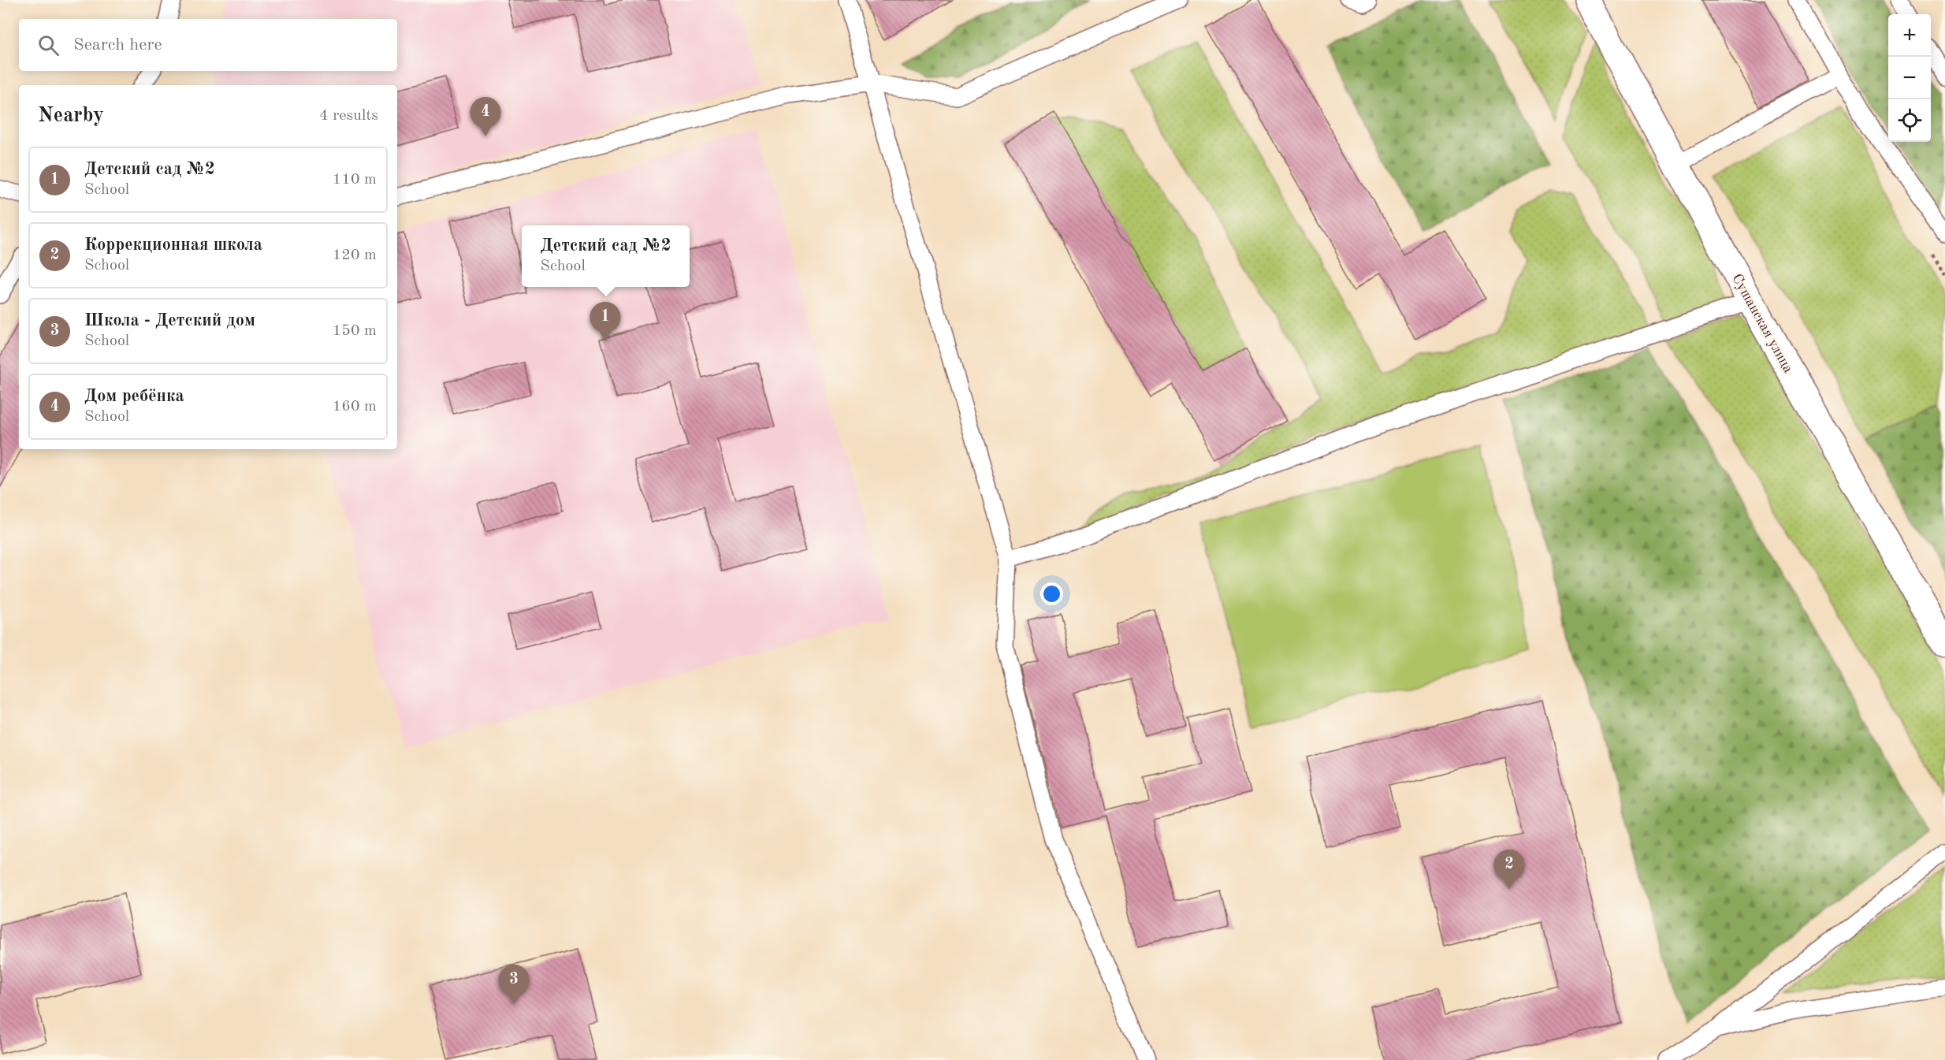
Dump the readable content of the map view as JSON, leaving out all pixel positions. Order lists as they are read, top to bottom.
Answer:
{
  "streets": {
    "main road": ["Сушанская улица"]
  },
  "page": {
    "map_buttons": ["+", "−"],
    "search": "Search here",
    "heading": ["Nearby", "4 results"],
    "pins": [
      "4",
      "1",
      "2",
      "3"
    ],
    "list": [
      {
        "mark": "1",
        "name": "Детский сад №2",
        "note": "School",
        "value": "110 m"
      },
      {
        "mark": "2",
        "name": "Коррекционная школа",
        "note": "School",
        "value": "120 m"
      },
      {
        "mark": "3",
        "name": "Школа - Детский дом",
        "note": "School",
        "value": "150 m"
      },
      {
        "mark": "4",
        "name": "Дом ребёнка",
        "note": "School",
        "value": "160 m"
      }
    ],
    "popup": ["Детский сад №2", "School"]
  }
}
